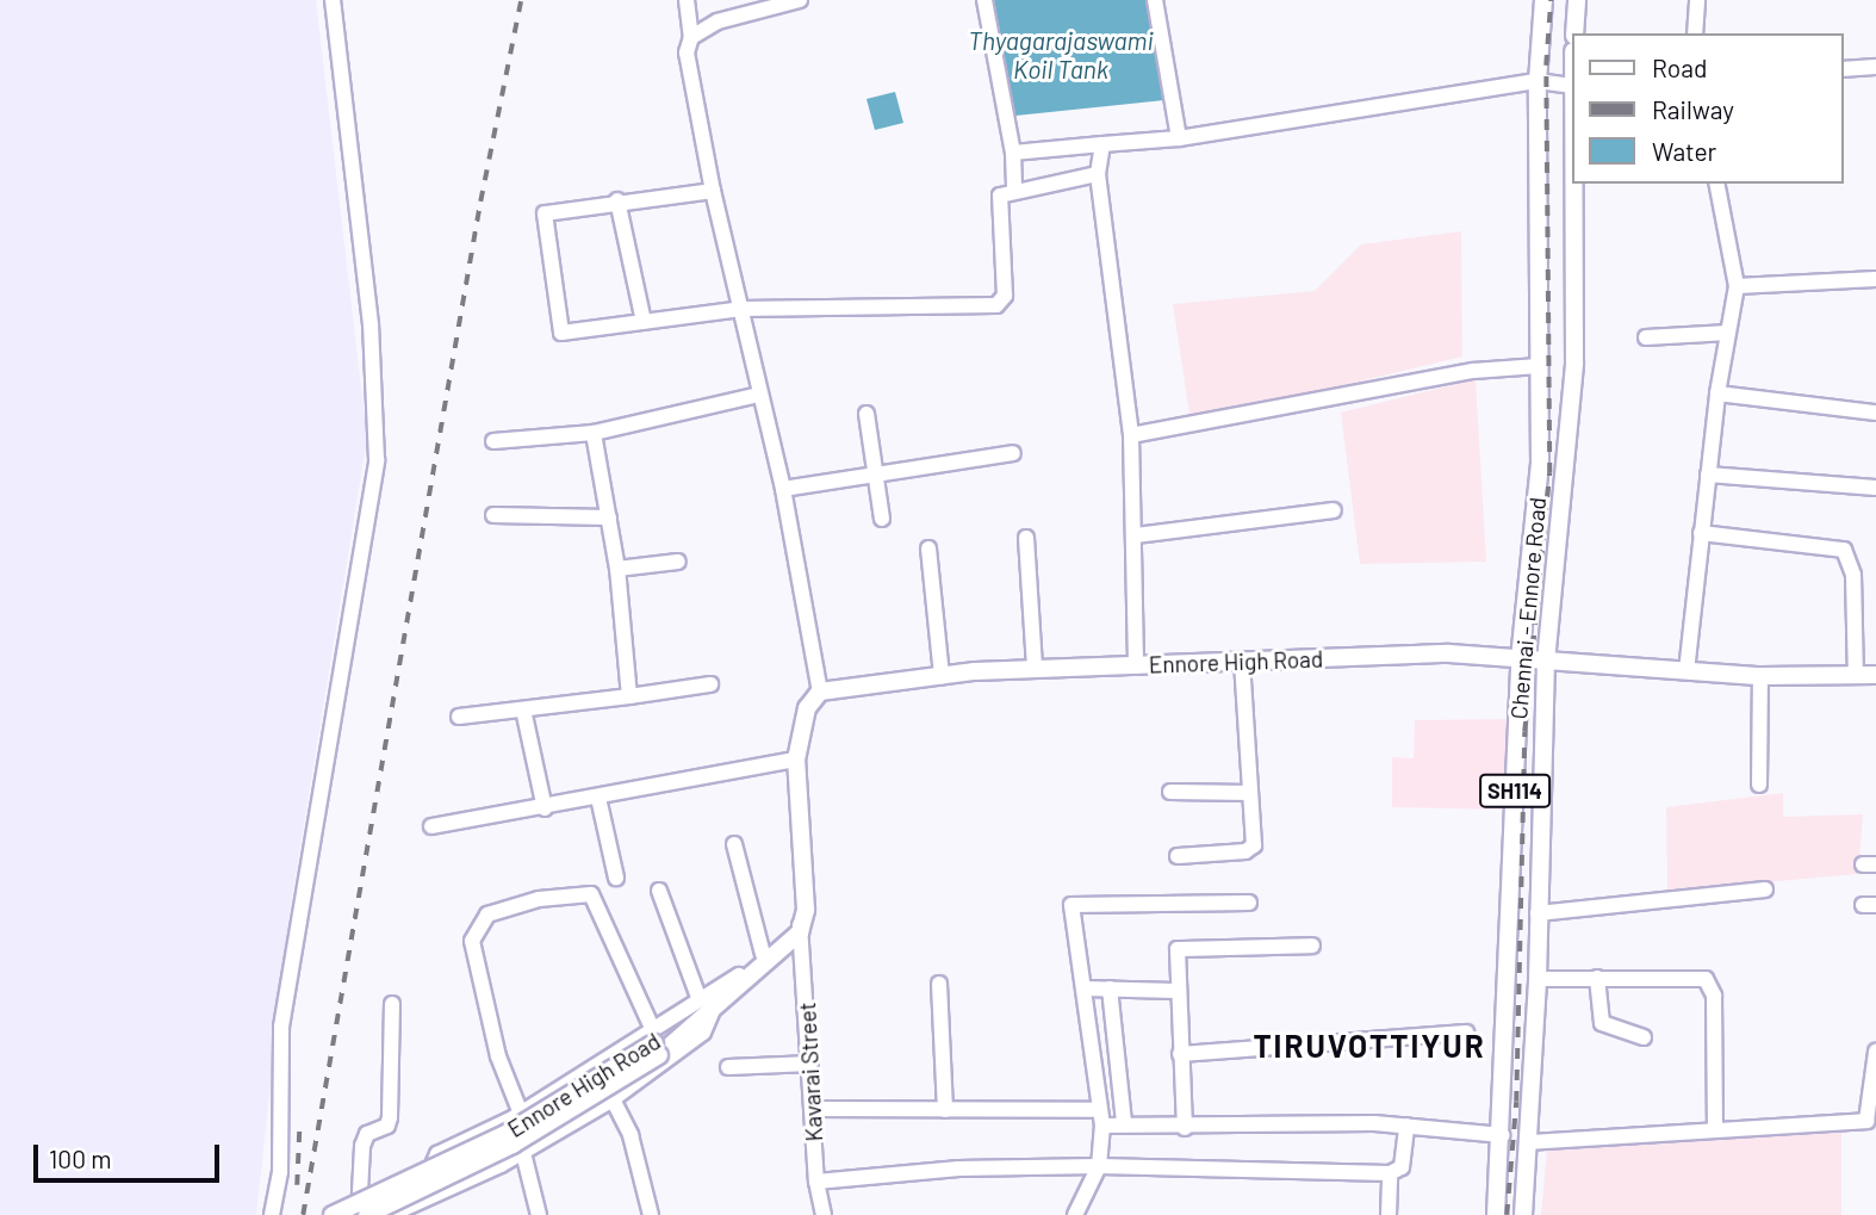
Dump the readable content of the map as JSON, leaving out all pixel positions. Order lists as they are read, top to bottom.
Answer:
{
  "streets": {
    "main road": ["Chennai - Ennore Road", "Ennore High Road", "SH114"],
    "street": ["Kavarai Street"]
  },
  "crossings": [
    ["Chennai - Ennore Road", "Ennore High Road"],
    ["Ennore High Road", "Kavarai Street"]
  ],
  "districts": ["TIRUVOTTIYUR"],
  "water": ["Thyagarajaswami Koil Tank"],
  "legend": ["Road", "Railway", "Water"],
  "scale_bar": "100 m"
}
